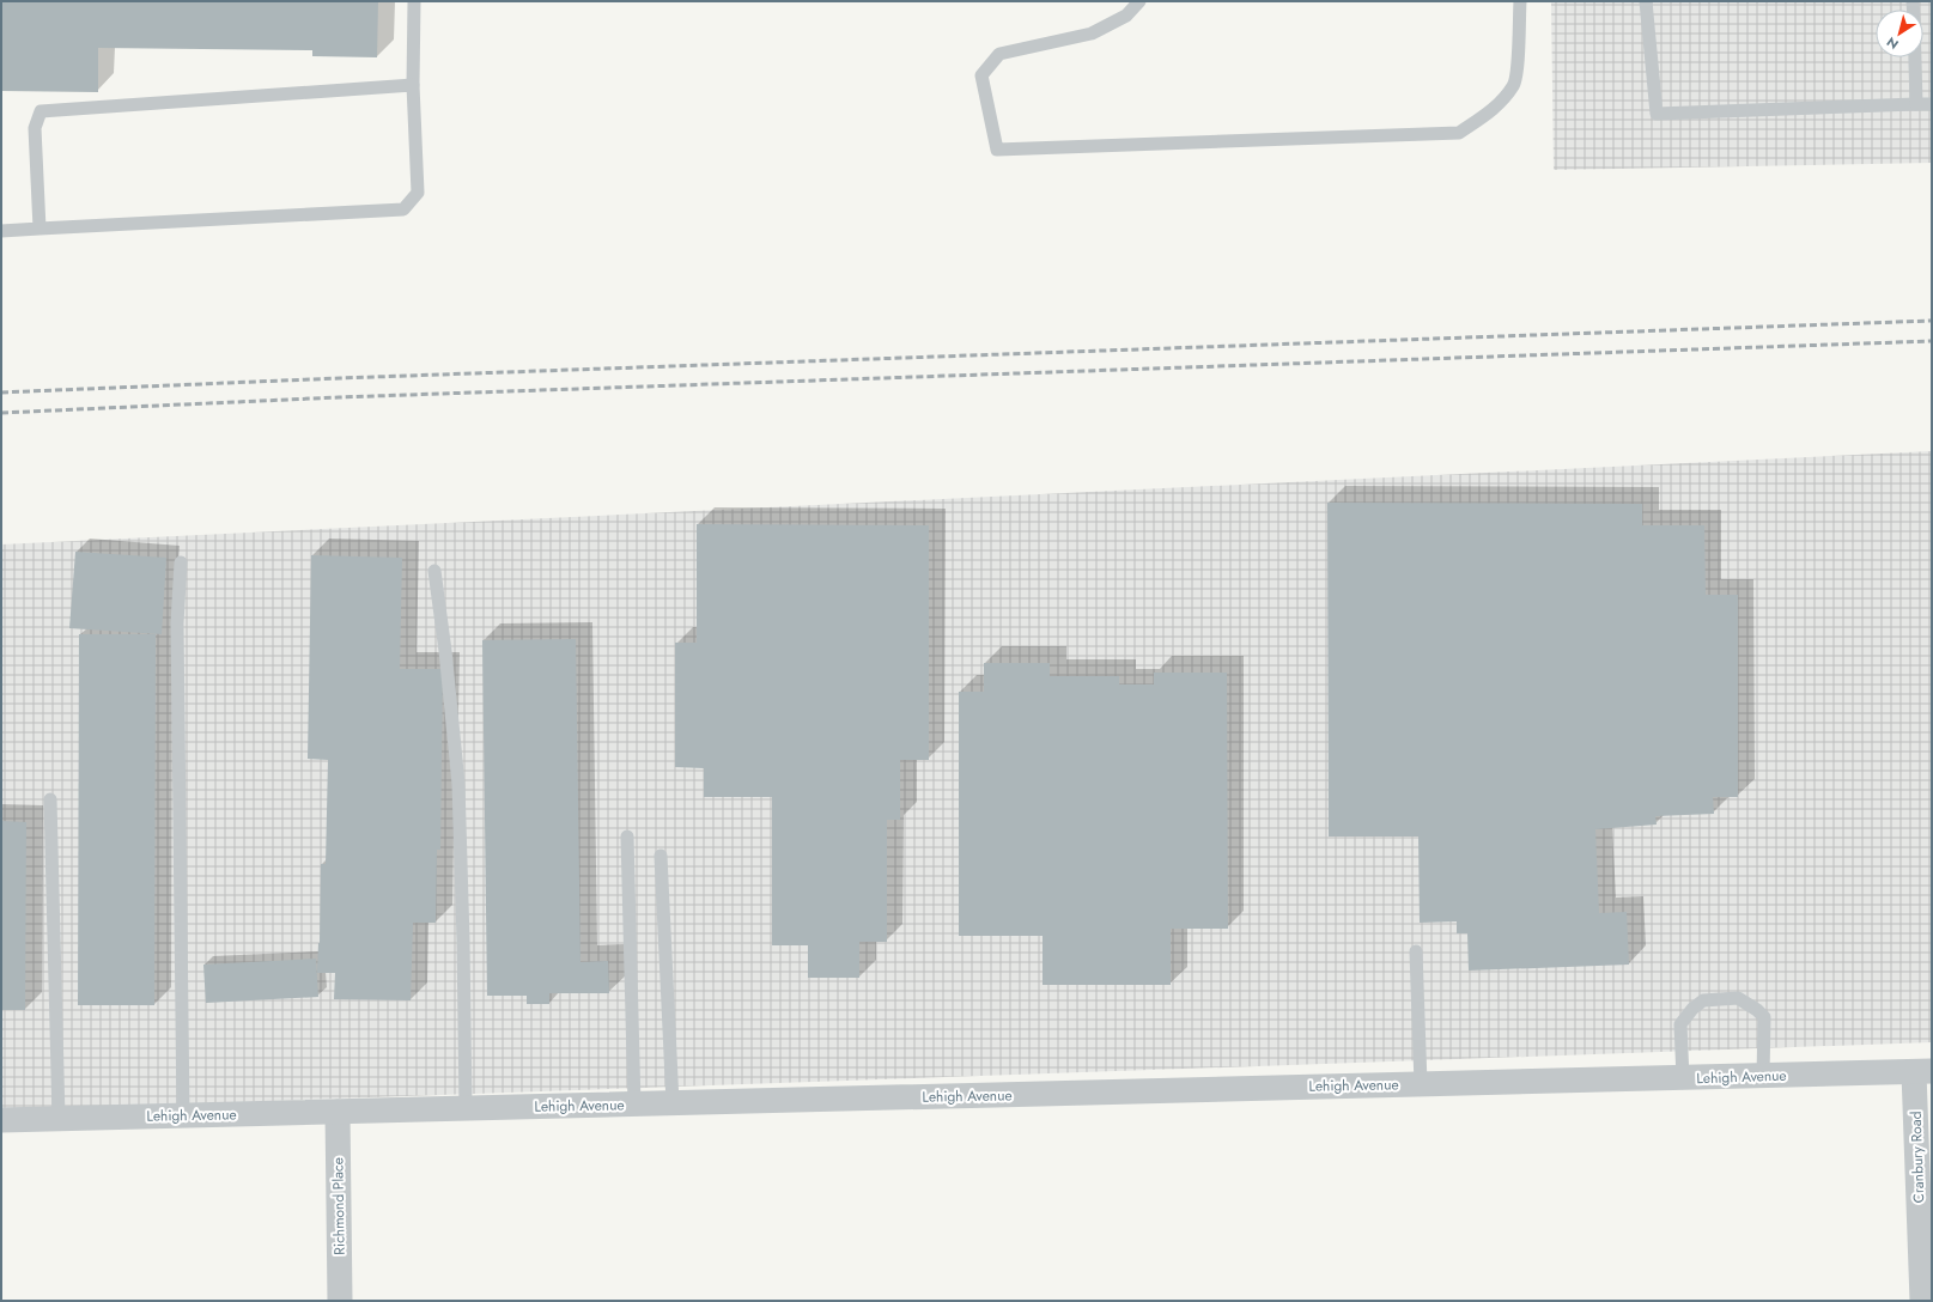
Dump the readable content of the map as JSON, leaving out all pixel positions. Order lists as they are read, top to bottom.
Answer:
{
  "streets": {
    "street": ["Lehigh Avenue", "Cranbury Road", "Richmond Place"]
  },
  "crossings": [
    ["Lehigh Avenue", "Cranbury Road"],
    ["Lehigh Avenue", "Richmond Place"]
  ],
  "north": "bottom left"
}
